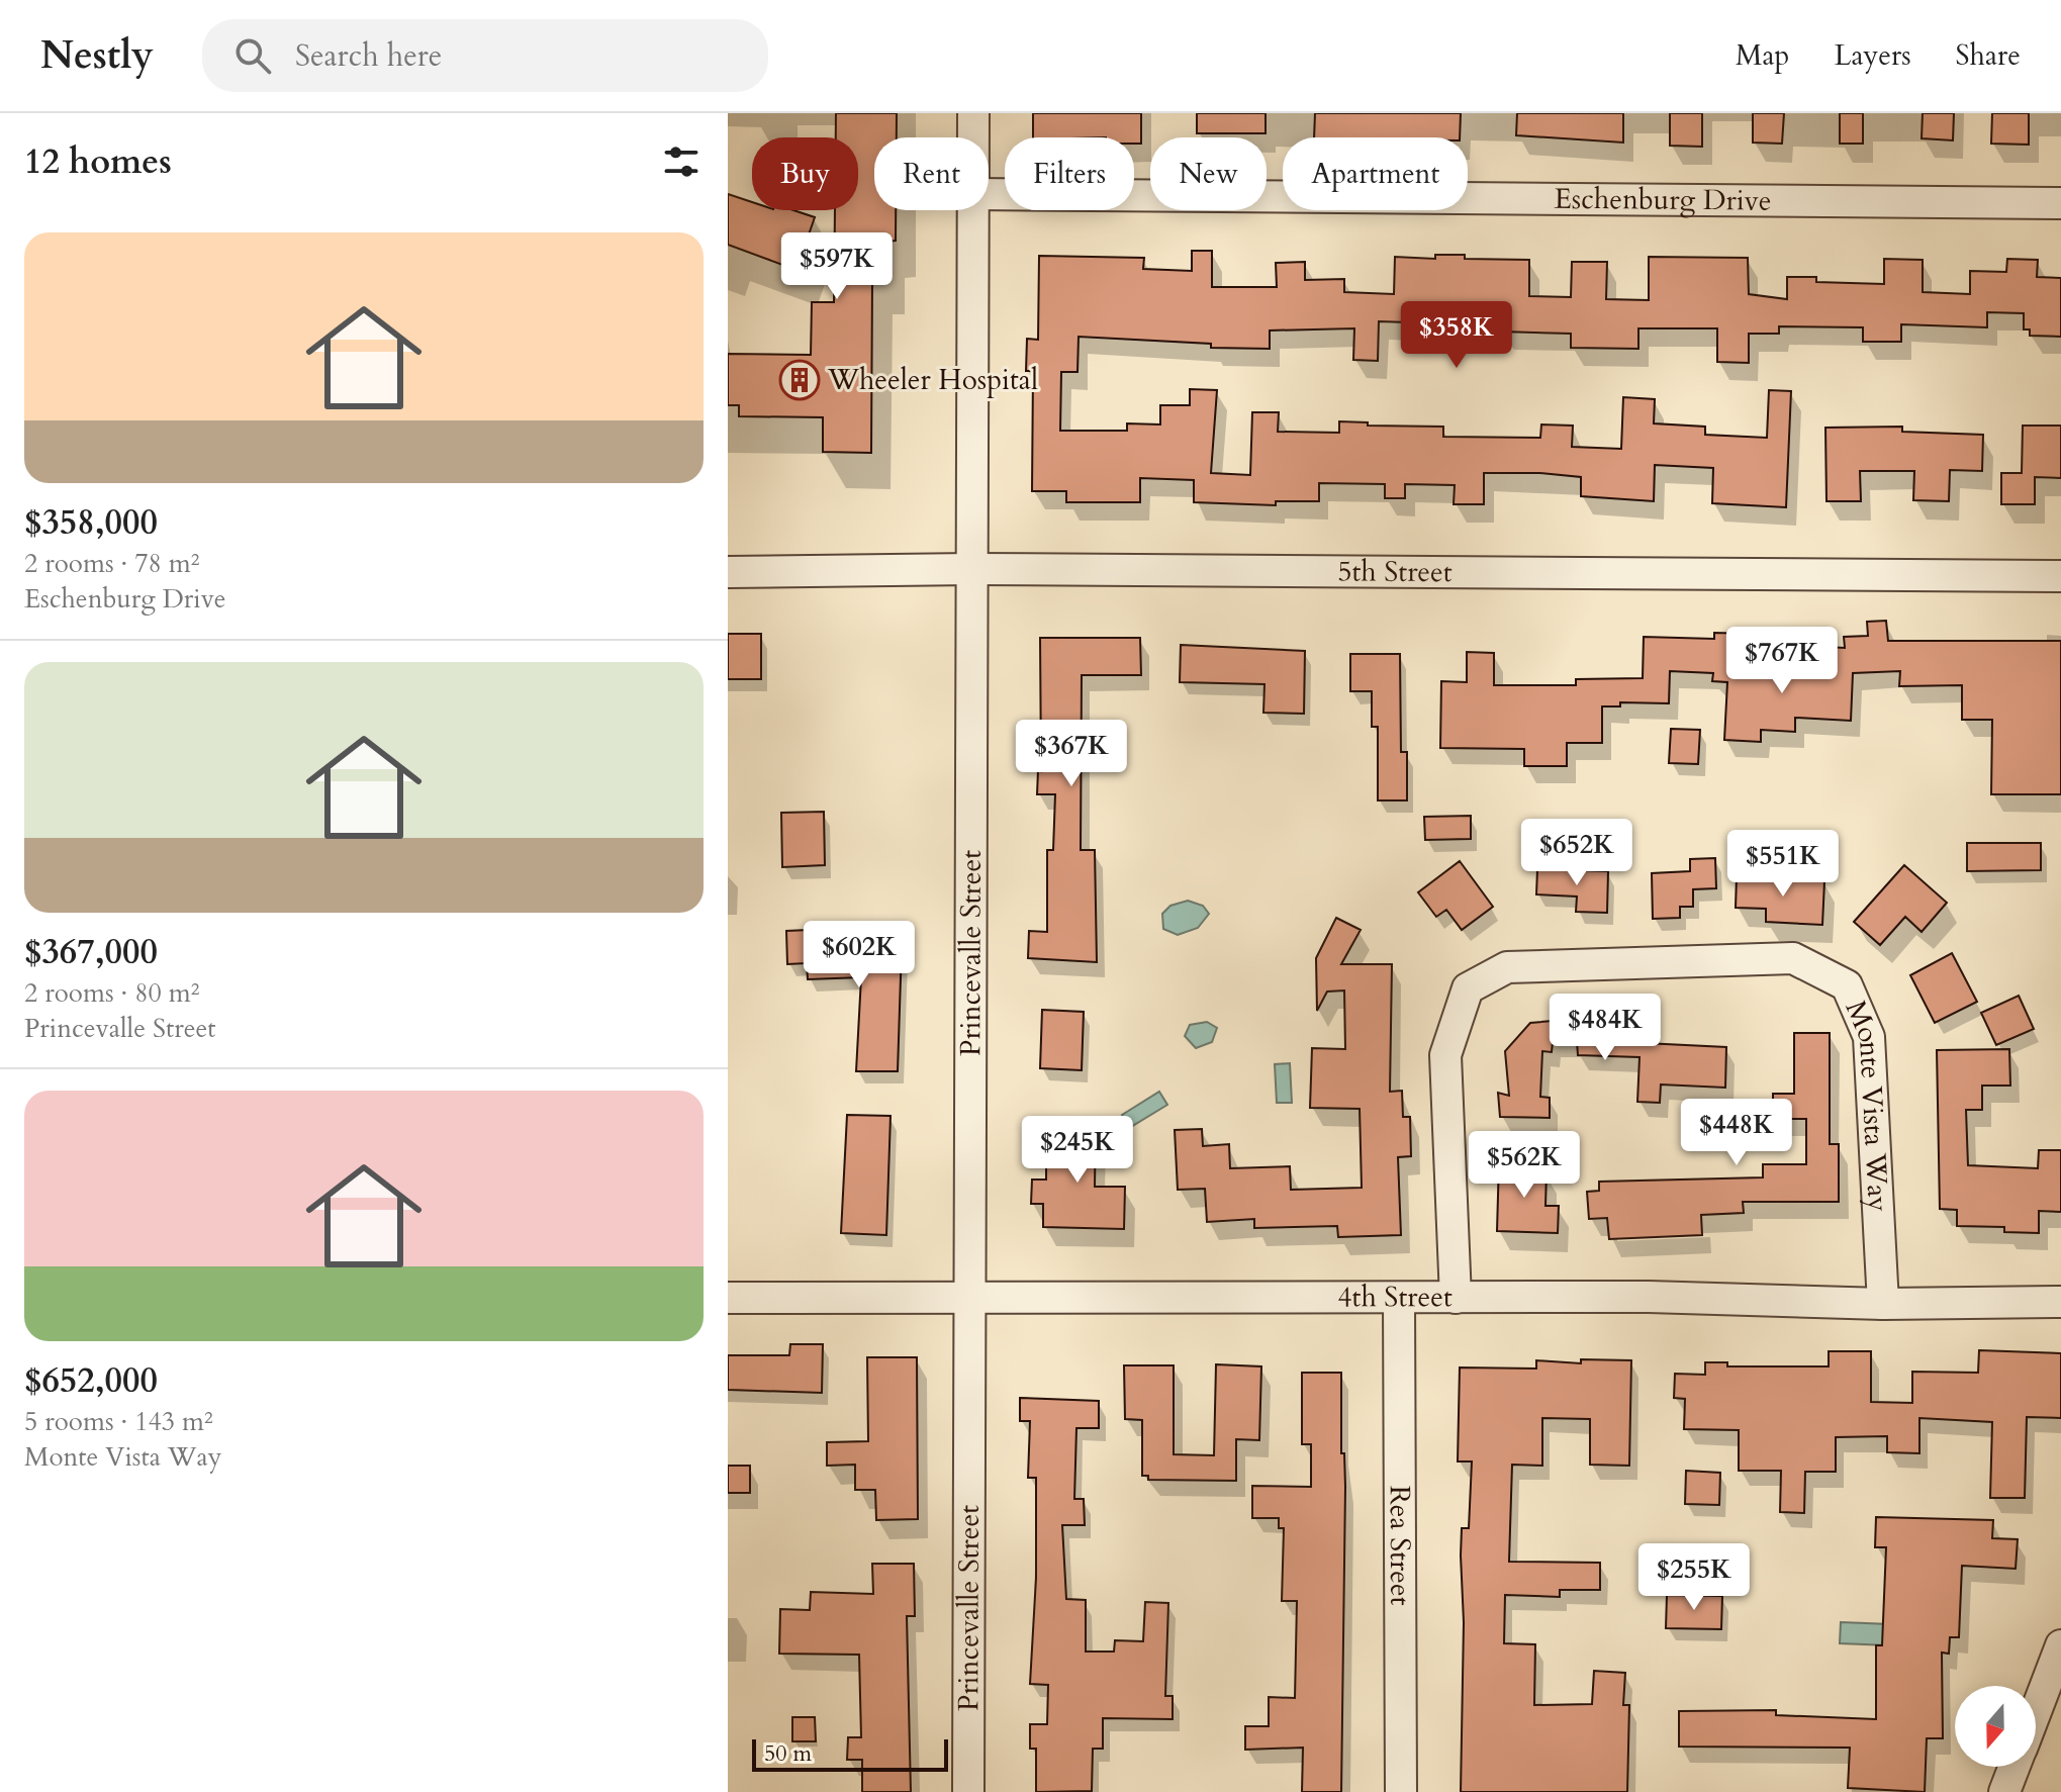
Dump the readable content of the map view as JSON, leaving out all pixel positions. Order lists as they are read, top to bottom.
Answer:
{
  "streets": {
    "street": [
      "Eschenburg Drive",
      "5th Street",
      "Princevalle Street",
      "Monte Vista Way",
      "4th Street",
      "Rea Street"
    ]
  },
  "crossings": [
    ["5th Street", "Princevalle Street"],
    ["Princevalle Street", "4th Street"],
    ["Monte Vista Way", "4th Street"],
    ["4th Street", "Rea Street"]
  ],
  "places": {
    "building": ["Wheeler Hospital"]
  },
  "scale_bar": "50 m",
  "north": "bottom",
  "page": {
    "header": "Nestly",
    "search": "Search here",
    "nav": ["Map", "Layers", "Share"],
    "heading": "12 homes",
    "chip": [
      "Buy",
      "Rent",
      "Filters",
      "New",
      "Apartment"
    ],
    "list": [
      {
        "name": "$358,000",
        "note": "2 rooms · 78 m² · Eschenburg Drive"
      },
      {
        "name": "$367,000",
        "note": "2 rooms · 80 m² · Princevalle Street"
      },
      {
        "name": "$652,000",
        "note": "5 rooms · 143 m² · Monte Vista Way"
      }
    ],
    "price": [
      "$597K",
      "$358K",
      "$767K",
      "$367K",
      "$652K",
      "$551K",
      "$602K",
      "$484K",
      "$448K",
      "$245K",
      "$562K",
      "$255K"
    ],
    "scale": "50 m"
  }
}
